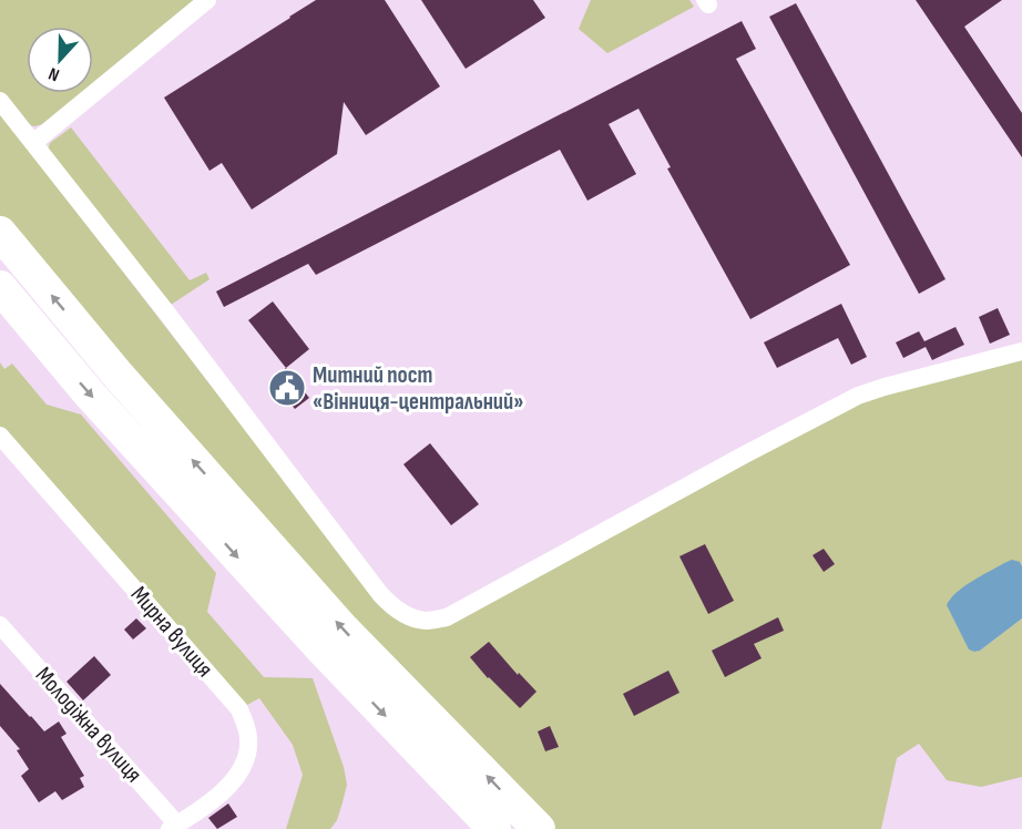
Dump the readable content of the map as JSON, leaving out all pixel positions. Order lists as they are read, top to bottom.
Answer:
{
  "streets": {
    "street": ["Мирна вулиця", "Молодіжна вулиця"]
  },
  "crossings": [
    ["Мирна вулиця", "Молодіжна вулиця"]
  ],
  "places": {
    "public building": ["Митний пост «Вінниця-центральний»"]
  },
  "north": "bottom"
}
